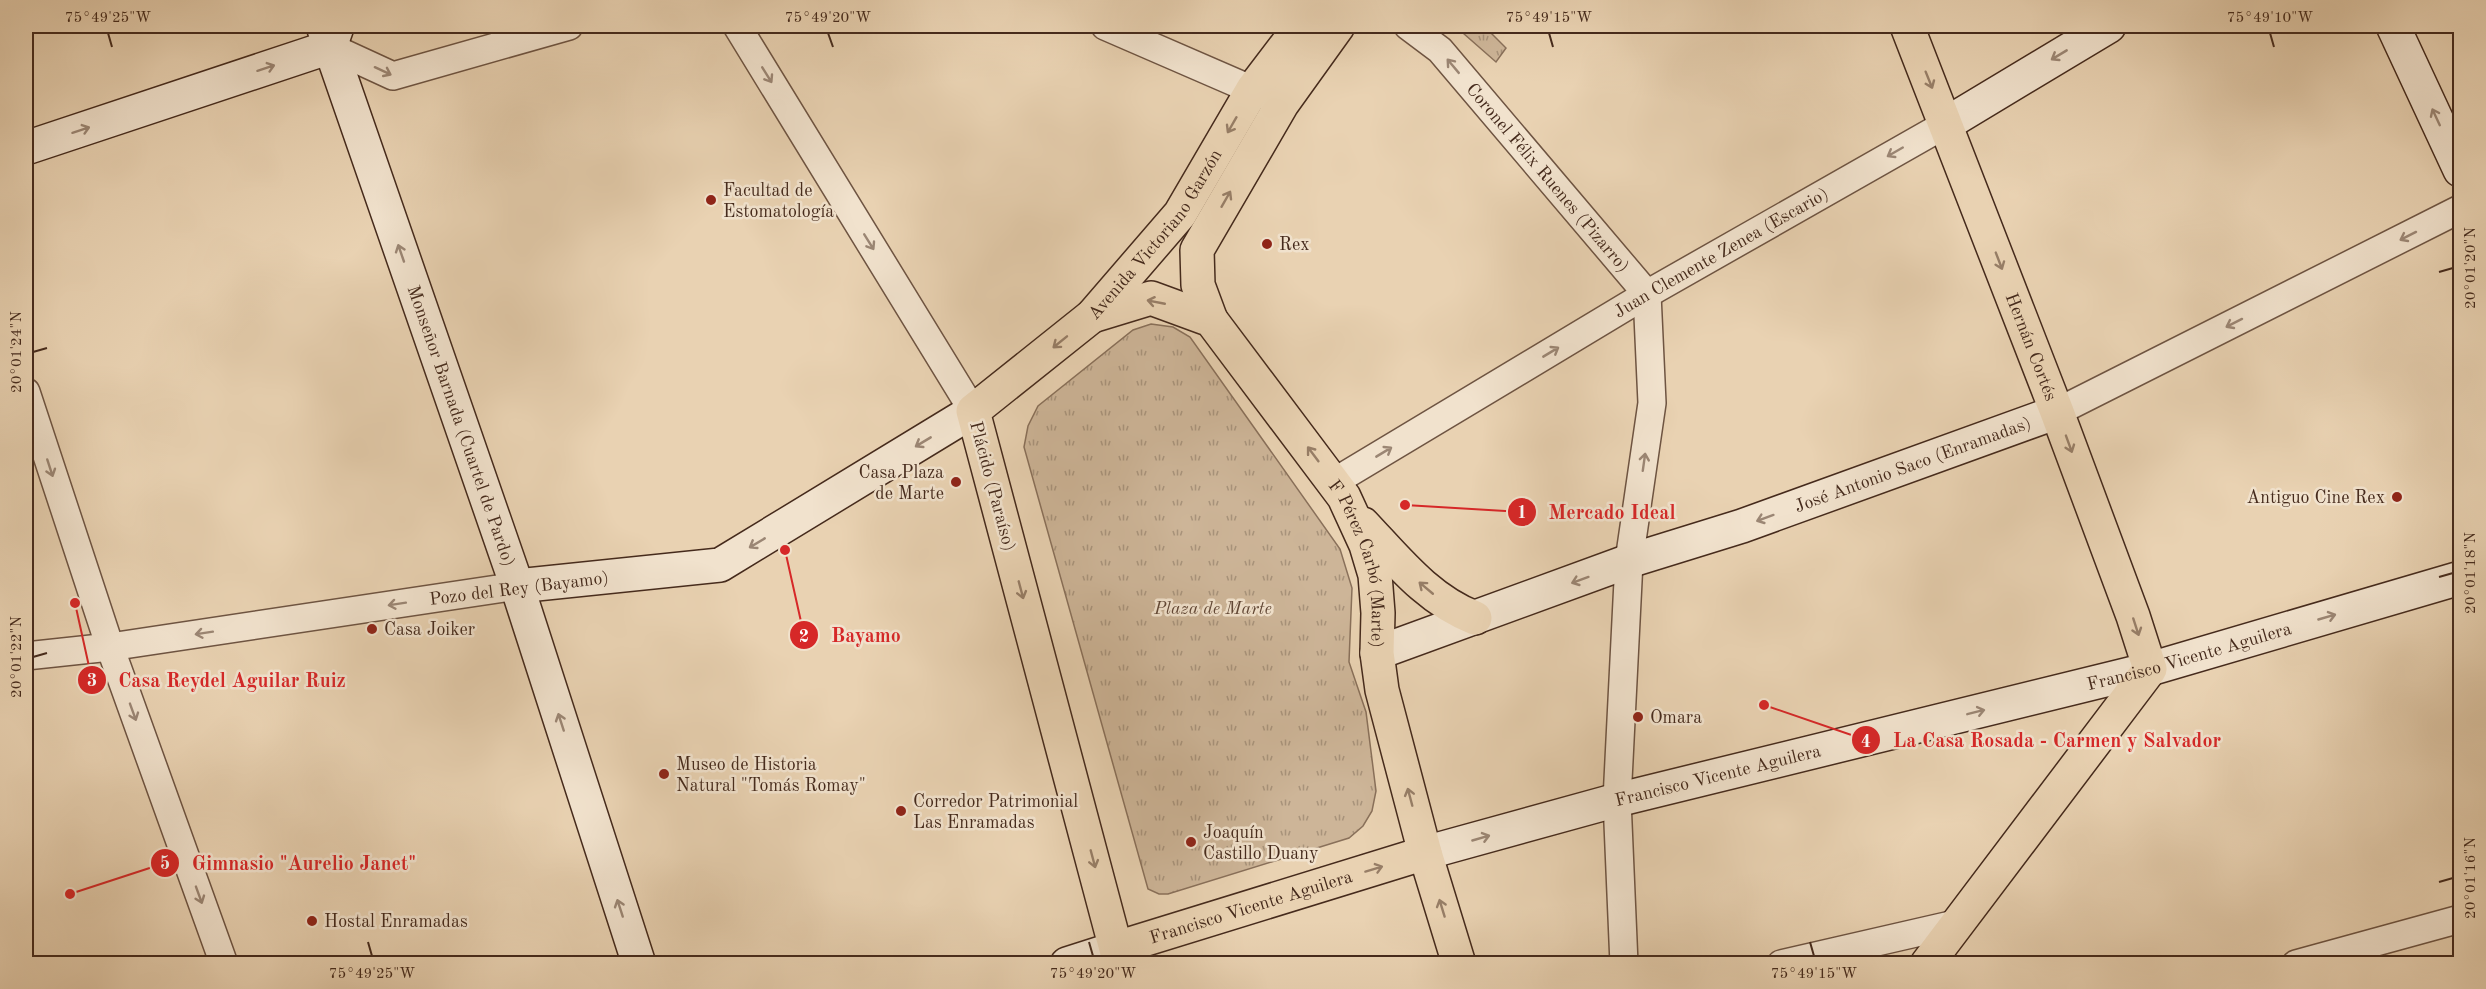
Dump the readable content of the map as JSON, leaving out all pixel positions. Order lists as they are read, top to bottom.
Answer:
{
  "streets": {
    "main road": [
      "Avenida Victoriano Garzón",
      "Juan Clemente Zenea (Escario)",
      "Hernán Cortés",
      "Monseñor Barnada (Cuartel de Pardo)",
      "José Antonio Saco (Enramadas)",
      "Plácido (Paraíso)",
      "F Pérez Carbó (Marte)",
      "Pozo del Rey (Bayamo)",
      "Francisco Vicente Aguilera"
    ],
    "street": ["Coronel Félix Ruenes (Pizarro)"]
  },
  "crossings": [
    ["Coronel Félix Ruenes (Pizarro)", "Juan Clemente Zenea (Escario)"],
    ["Avenida Victoriano Garzón", "Plácido (Paraíso)"],
    ["Avenida Victoriano Garzón", "F Pérez Carbó (Marte)"],
    ["Avenida Victoriano Garzón", "Pozo del Rey (Bayamo)"],
    ["Juan Clemente Zenea (Escario)", "Hernán Cortés"],
    ["Juan Clemente Zenea (Escario)", "F Pérez Carbó (Marte)"],
    ["Hernán Cortés", "José Antonio Saco (Enramadas)"],
    ["Hernán Cortés", "Francisco Vicente Aguilera"],
    ["Monseñor Barnada (Cuartel de Pardo)", "Pozo del Rey (Bayamo)"],
    ["José Antonio Saco (Enramadas)", "F Pérez Carbó (Marte)"],
    ["Plácido (Paraíso)", "Pozo del Rey (Bayamo)"],
    ["Plácido (Paraíso)", "Francisco Vicente Aguilera"],
    ["F Pérez Carbó (Marte)", "Francisco Vicente Aguilera"]
  ],
  "one_way": [
    "Coronel Félix Ruenes (Pizarro)",
    "Hernán Cortés",
    "Monseñor Barnada (Cuartel de Pardo)",
    "José Antonio Saco (Enramadas)",
    "Plácido (Paraíso)",
    "F Pérez Carbó (Marte)",
    "Pozo del Rey (Bayamo)",
    "Francisco Vicente Aguilera"
  ],
  "parks": ["Plaza de Marte"],
  "places": [
    "Facultad de Estomatología",
    "Rex",
    "Casa Plaza de Marte",
    "Antiguo Cine Rex",
    "Mercado Ideal",
    "Bayamo",
    "Casa Reydel Aguilar Ruiz",
    "Casa Joiker",
    "La Casa Rosada - Carmen y Salvador",
    "Omara",
    "Museo de Historia Natural \"Tomás Romay\"",
    "Corredor Patrimonial Las Enramadas",
    "Joaquín Castillo Duany",
    "Gimnasio \"Aurelio Janet\"",
    "Hostal Enramadas"
  ],
  "coordinates": [
    "75°49'25\"W",
    "75°49'20\"W",
    "75°49'15\"W",
    "75°49'10\"W",
    "20°01'20\"N",
    "20°01'24\"N",
    "20°01'18\"N",
    "20°01'22\"N",
    "20°01'16\"N"
  ]
}
